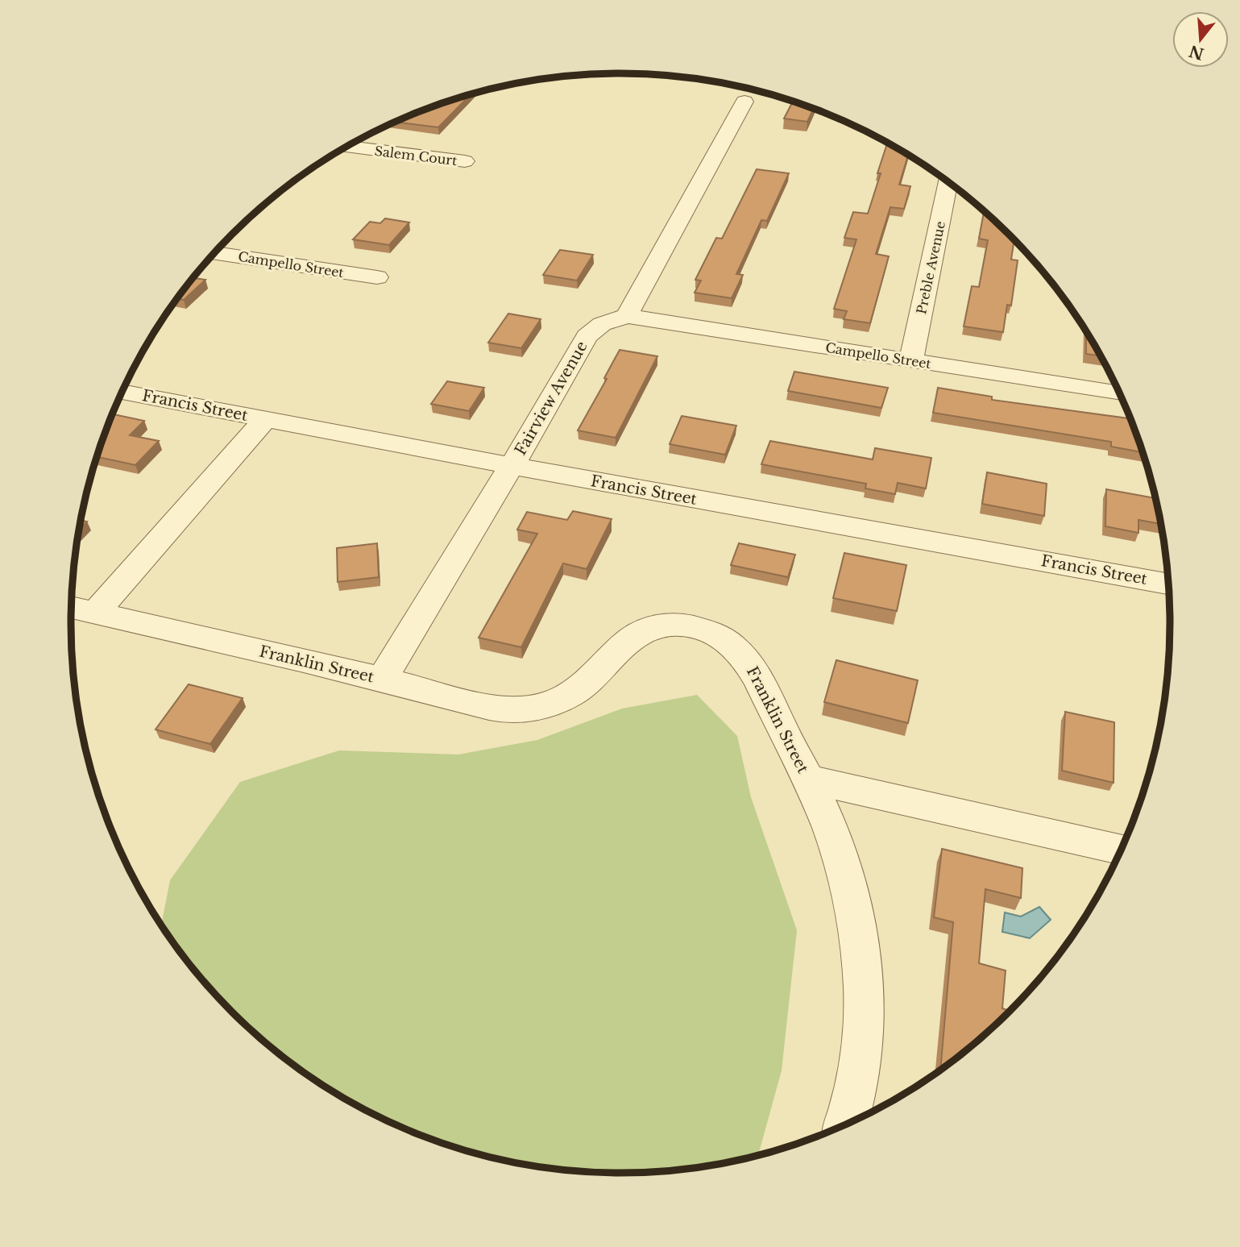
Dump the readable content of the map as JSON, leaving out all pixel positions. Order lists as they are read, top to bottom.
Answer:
{
  "streets": {
    "street": [
      "Salem Court",
      "Campello Street",
      "Preble Avenue",
      "Fairview Avenue",
      "Francis Street",
      "Franklin Street"
    ]
  },
  "crossings": [
    ["Campello Street", "Preble Avenue"],
    ["Campello Street", "Fairview Avenue"],
    ["Fairview Avenue", "Francis Street"],
    ["Fairview Avenue", "Franklin Street"]
  ],
  "north": "bottom"
}
